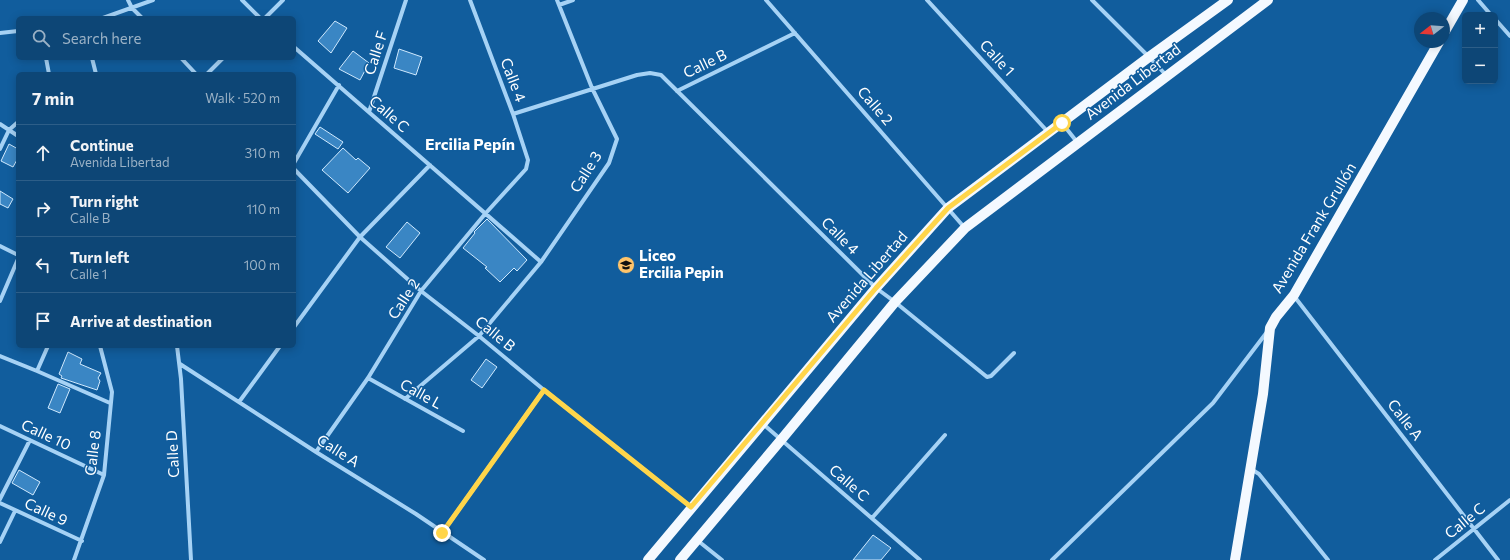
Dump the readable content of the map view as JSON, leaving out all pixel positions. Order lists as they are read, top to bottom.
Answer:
{
  "streets": {
    "main road": ["Avenida Libertad", "Avenida Frank Grullón"],
    "street": [
      "Calle F",
      "Calle 1",
      "Calle B",
      "Calle 4",
      "Calle 2",
      "Calle C",
      "Calle 3",
      "Calle L",
      "Calle A",
      "Calle 10",
      "Calle 8",
      "Calle D",
      "Calle 9"
    ]
  },
  "crossings": [
    ["Calle F", "Calle C"],
    ["Calle 1", "Avenida Libertad"],
    ["Calle B", "Calle 4"],
    ["Calle B", "Avenida Libertad"],
    ["Calle B", "Calle 2"],
    ["Calle B", "Calle 3"],
    ["Calle 4", "Avenida Libertad"],
    ["Calle 4", "Calle 2"],
    ["Avenida Libertad", "Calle 2"],
    ["Avenida Libertad", "Calle C"],
    ["Calle 2", "Calle C"],
    ["Calle 2", "Calle L"],
    ["Calle 2", "Calle A"],
    ["Calle C", "Calle 3"],
    ["Calle C", "Calle A"],
    ["Calle 3", "Calle L"],
    ["Avenida Frank Grullón", "Calle A"],
    ["Calle A", "Calle D"],
    ["Calle 10", "Calle 8"],
    ["Calle 8", "Calle 9"]
  ],
  "districts": ["Ercilia Pepín"],
  "places": {
    "school or university": ["Liceo Ercilia Pepin"]
  },
  "north": "left",
  "page": {
    "map_buttons": ["+", "−"],
    "search": "Search here",
    "heading": ["7 min", "Walk · 520 m"],
    "list": [
      ["Continue", "Avenida Libertad", "310 m"],
      ["Turn right", "Calle B", "110 m"],
      ["Turn left", "Calle 1", "100 m"],
      "Arrive at destination"
    ]
  }
}
